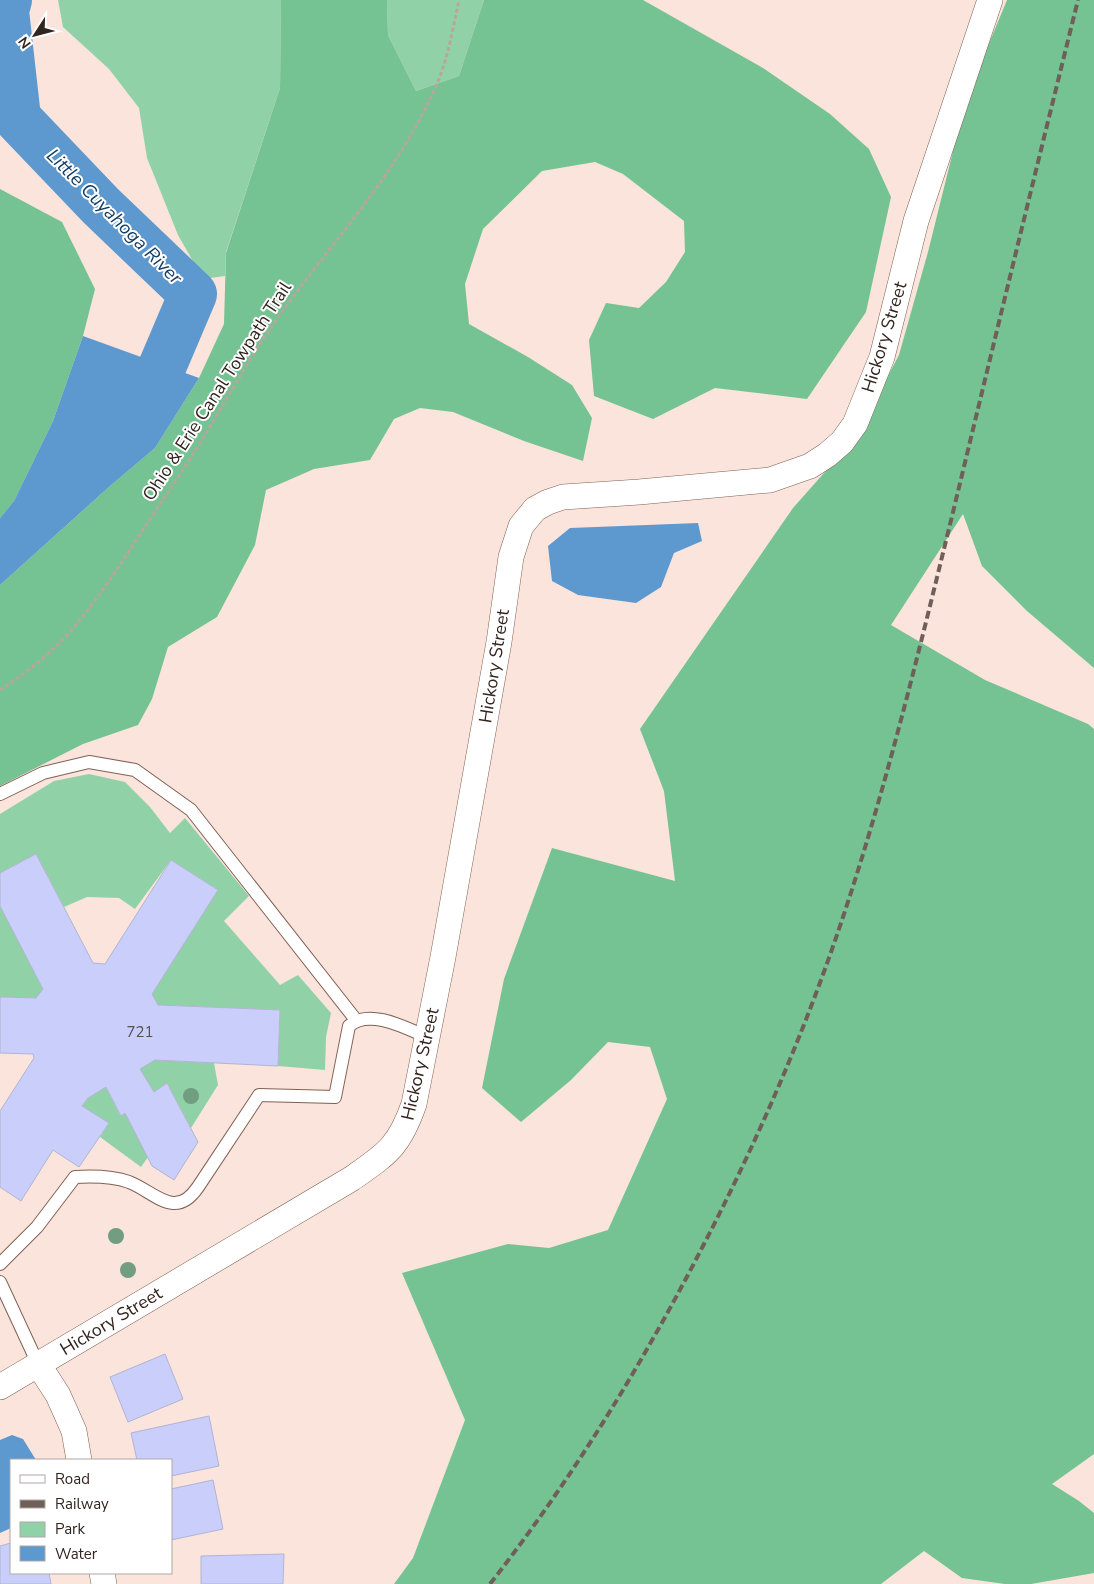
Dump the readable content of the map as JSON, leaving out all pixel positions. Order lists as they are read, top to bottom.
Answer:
{
  "streets": {
    "street": ["Hickory Street"],
    "path": ["Ohio & Erie Canal Towpath Trail"]
  },
  "water": ["Little Cuyahoga River"],
  "house_numbers": ["721"],
  "legend": [
    "Road",
    "Railway",
    "Park",
    "Water"
  ],
  "north": "bottom left"
}
